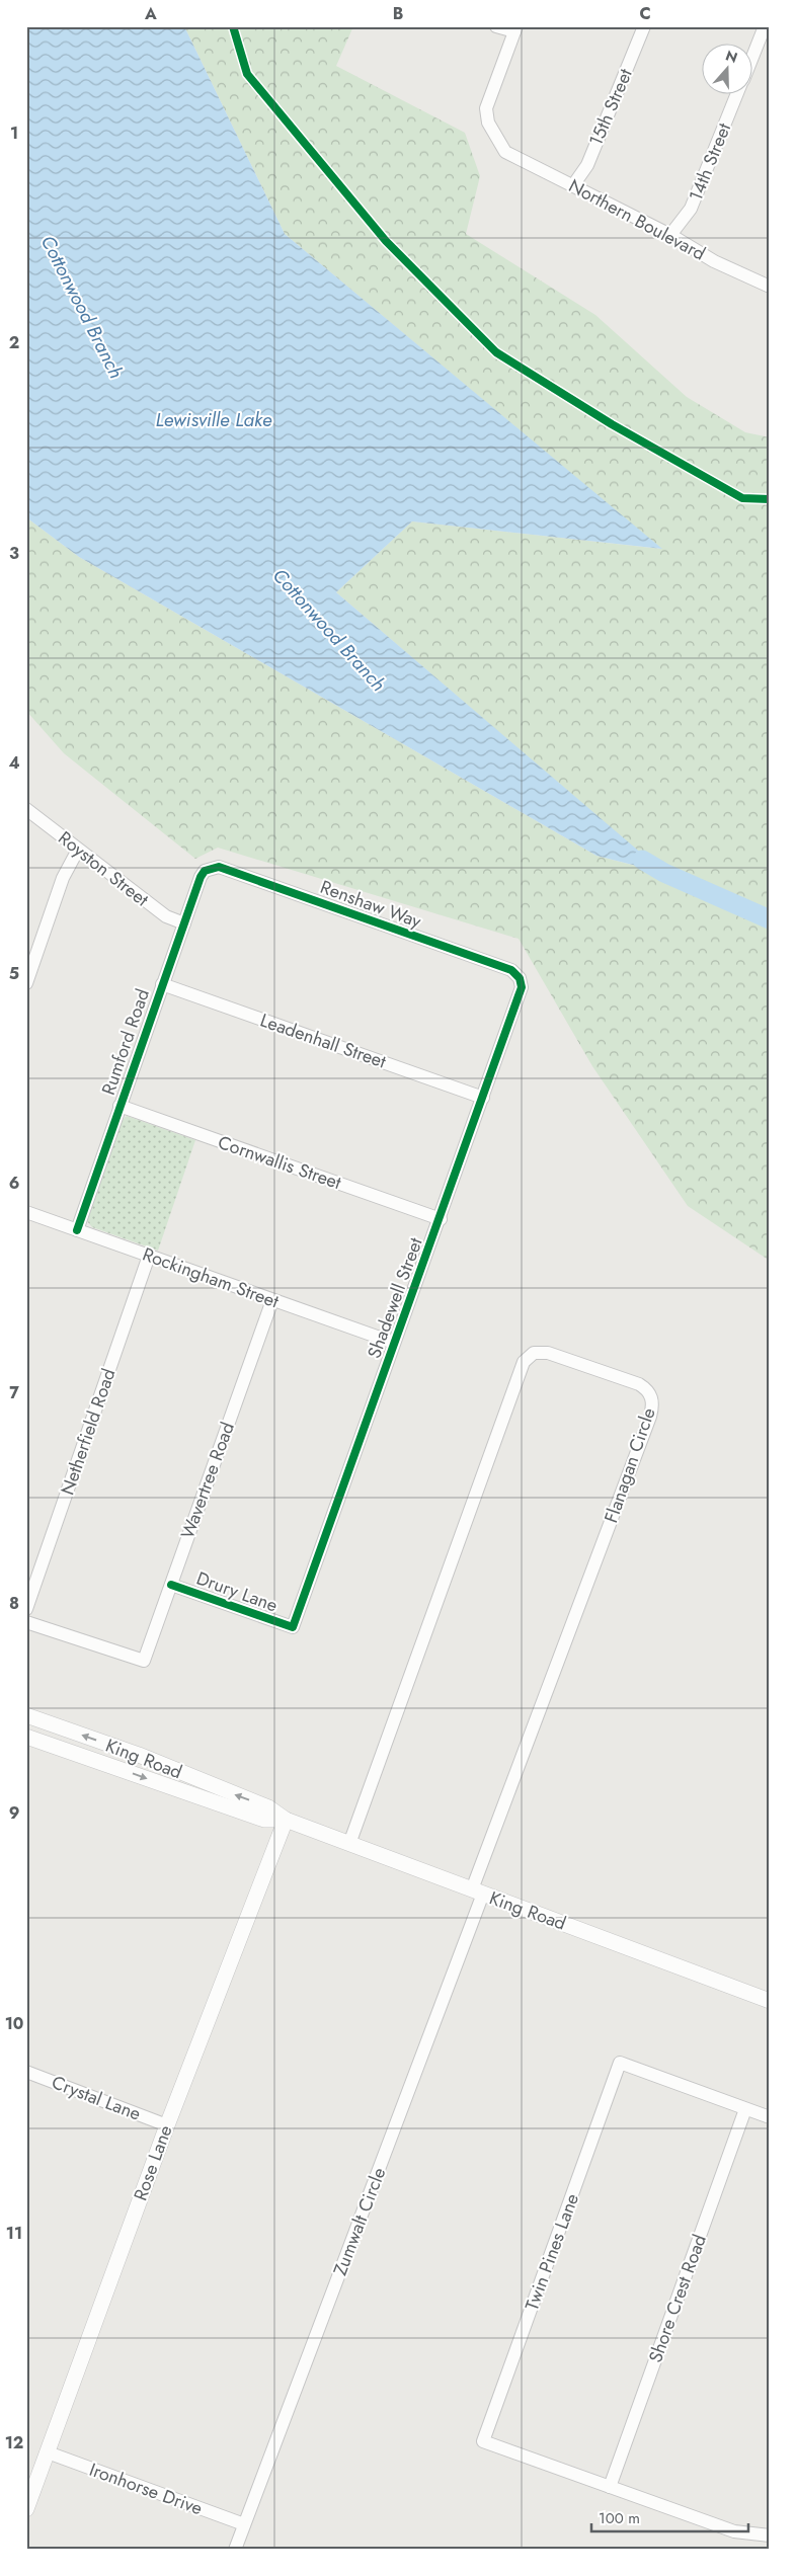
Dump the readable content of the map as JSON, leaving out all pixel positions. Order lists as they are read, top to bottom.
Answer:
{
  "streets": {
    "street": [
      "15th Street",
      "14th Street",
      "Northern Boulevard",
      "Royston Street",
      "Renshaw Way",
      "Leadenhall Street",
      "Rumford Road",
      "Cornwallis Street",
      "Rockingham Street",
      "Shadewell Street",
      "Netherfield Road",
      "Flanagan Circle",
      "Wavertree Road",
      "Drury Lane",
      "King Road",
      "Crystal Lane",
      "Rose Lane",
      "Zumwalt Circle",
      "Twin Pines Lane",
      "Shore Crest Road",
      "Ironhorse Drive"
    ]
  },
  "crossings": [
    ["15th Street", "Northern Boulevard"],
    ["14th Street", "Northern Boulevard"],
    ["Royston Street", "Rumford Road"],
    ["Renshaw Way", "Rumford Road"],
    ["Renshaw Way", "Shadewell Street"],
    ["Leadenhall Street", "Rumford Road"],
    ["Leadenhall Street", "Shadewell Street"],
    ["Rumford Road", "Cornwallis Street"],
    ["Rumford Road", "Rockingham Street"],
    ["Cornwallis Street", "Shadewell Street"],
    ["Rockingham Street", "Shadewell Street"],
    ["Rockingham Street", "Netherfield Road"],
    ["Rockingham Street", "Wavertree Road"],
    ["Shadewell Street", "Drury Lane"],
    ["Flanagan Circle", "King Road"],
    ["Flanagan Circle", "Zumwalt Circle"],
    ["Wavertree Road", "Drury Lane"],
    ["King Road", "Rose Lane"],
    ["King Road", "Zumwalt Circle"],
    ["Crystal Lane", "Rose Lane"],
    ["Rose Lane", "Ironhorse Drive"],
    ["Zumwalt Circle", "Ironhorse Drive"],
    ["Twin Pines Lane", "Shore Crest Road"]
  ],
  "water": ["Cottonwood Branch", "Lewisville Lake"],
  "scale_bar": "100 m",
  "north": "top",
  "grid": {
    "columns": ["A", "B", "C"],
    "rows": [
      "1",
      "2",
      "3",
      "4",
      "5",
      "6",
      "7",
      "8",
      "9",
      "10",
      "11",
      "12"
    ]
  }
}
